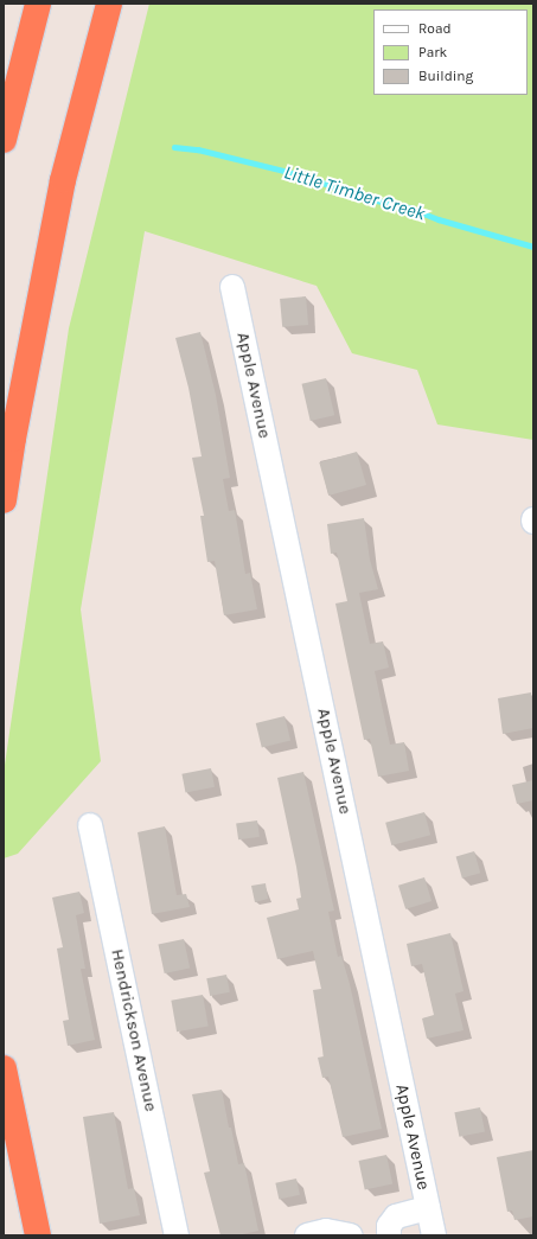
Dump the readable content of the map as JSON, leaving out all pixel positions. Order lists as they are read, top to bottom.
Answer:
{
  "streets": {
    "street": ["Apple Avenue", "Hendrickson Avenue"]
  },
  "water": ["Little Timber Creek"],
  "legend": ["Road", "Park", "Building"]
}
